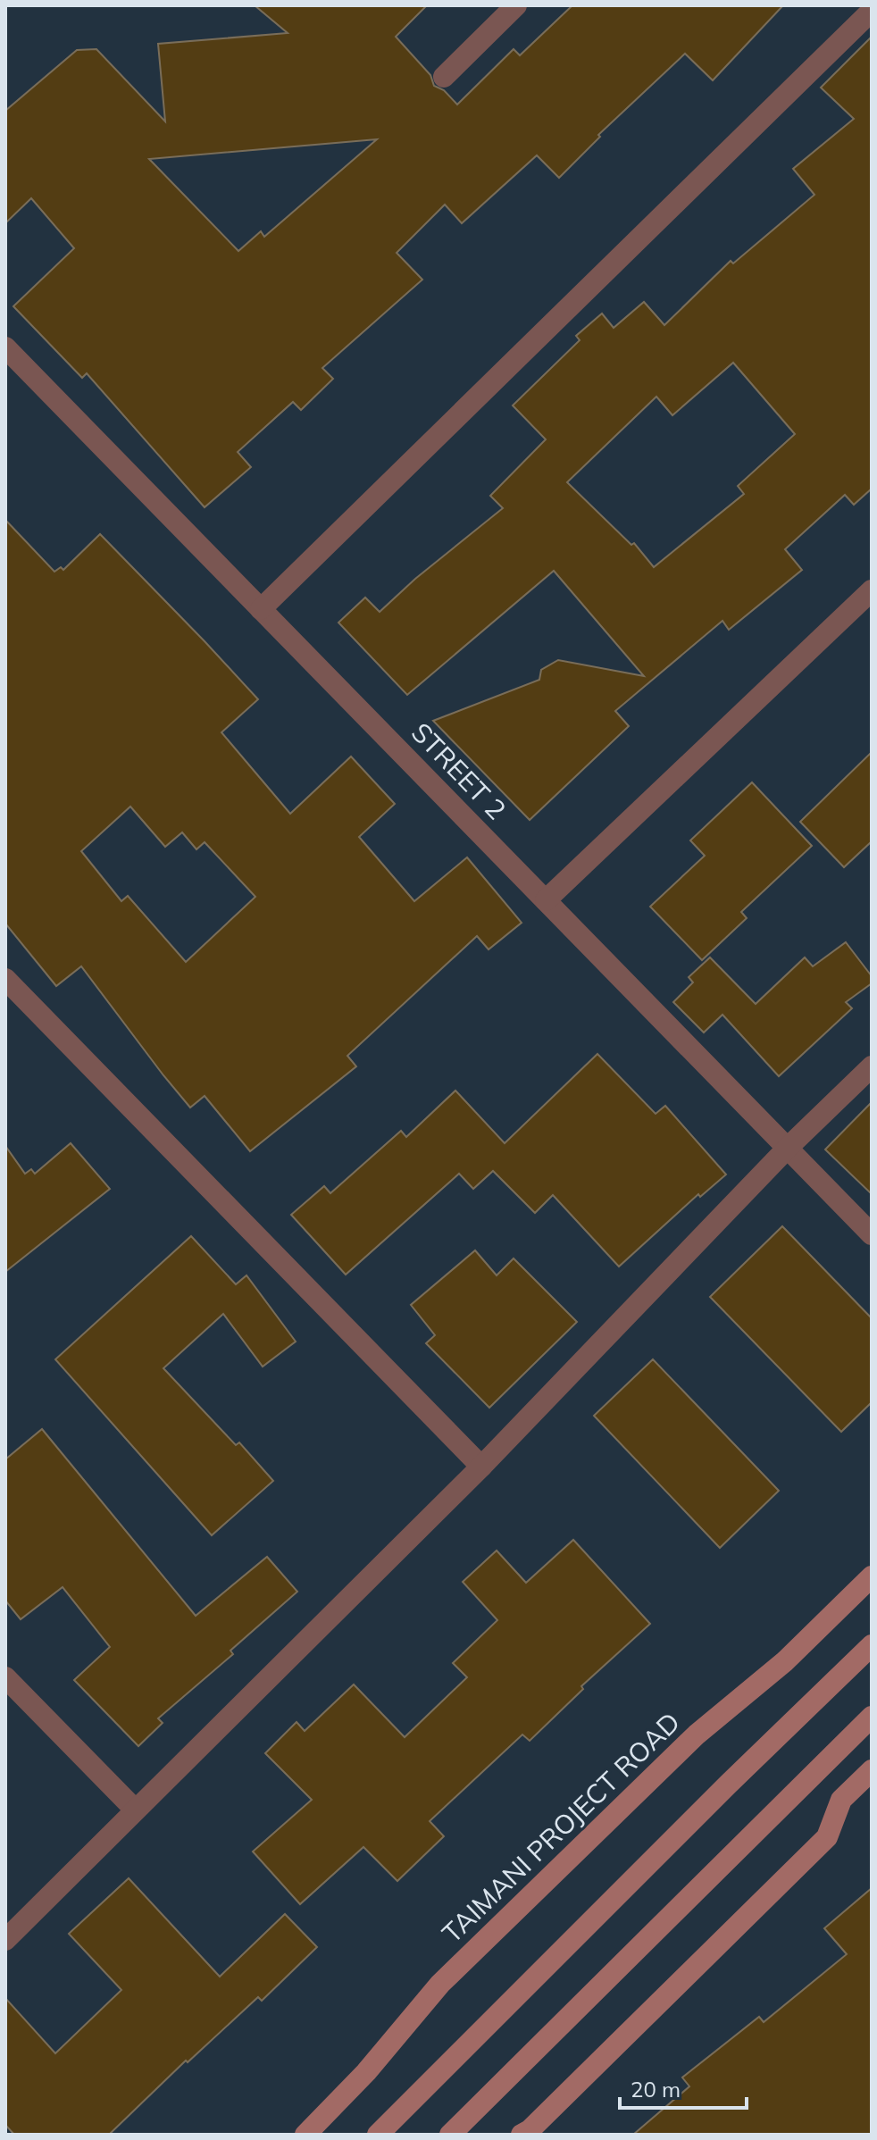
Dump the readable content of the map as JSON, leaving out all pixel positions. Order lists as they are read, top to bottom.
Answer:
{
  "streets": {
    "street": ["STREET 2", "TAIMANI PROJECT ROAD"]
  },
  "scale_bar": "20 m"
}
